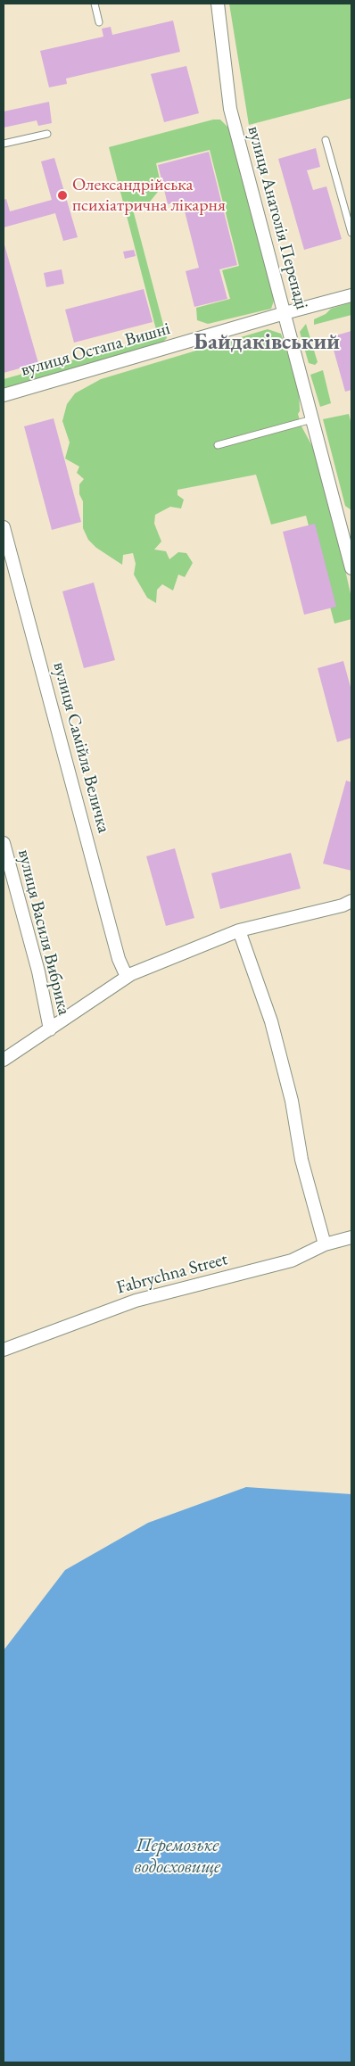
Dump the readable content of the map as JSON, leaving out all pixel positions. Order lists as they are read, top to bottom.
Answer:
{
  "streets": {
    "street": [
      "вулиця Анатолія Перепаді",
      "вулиця Остапа Вишні",
      "вулиця Самійла Величка",
      "вулиця Василя Вибрика",
      "Fabrychna Street"
    ]
  },
  "crossings": [
    ["вулиця Анатолія Перепаді", "вулиця Остапа Вишні"]
  ],
  "districts": ["Байдаківський"],
  "water": ["Перемозьке водосховище"],
  "places": ["Олександрійська психіатрична лікарня"]
}
